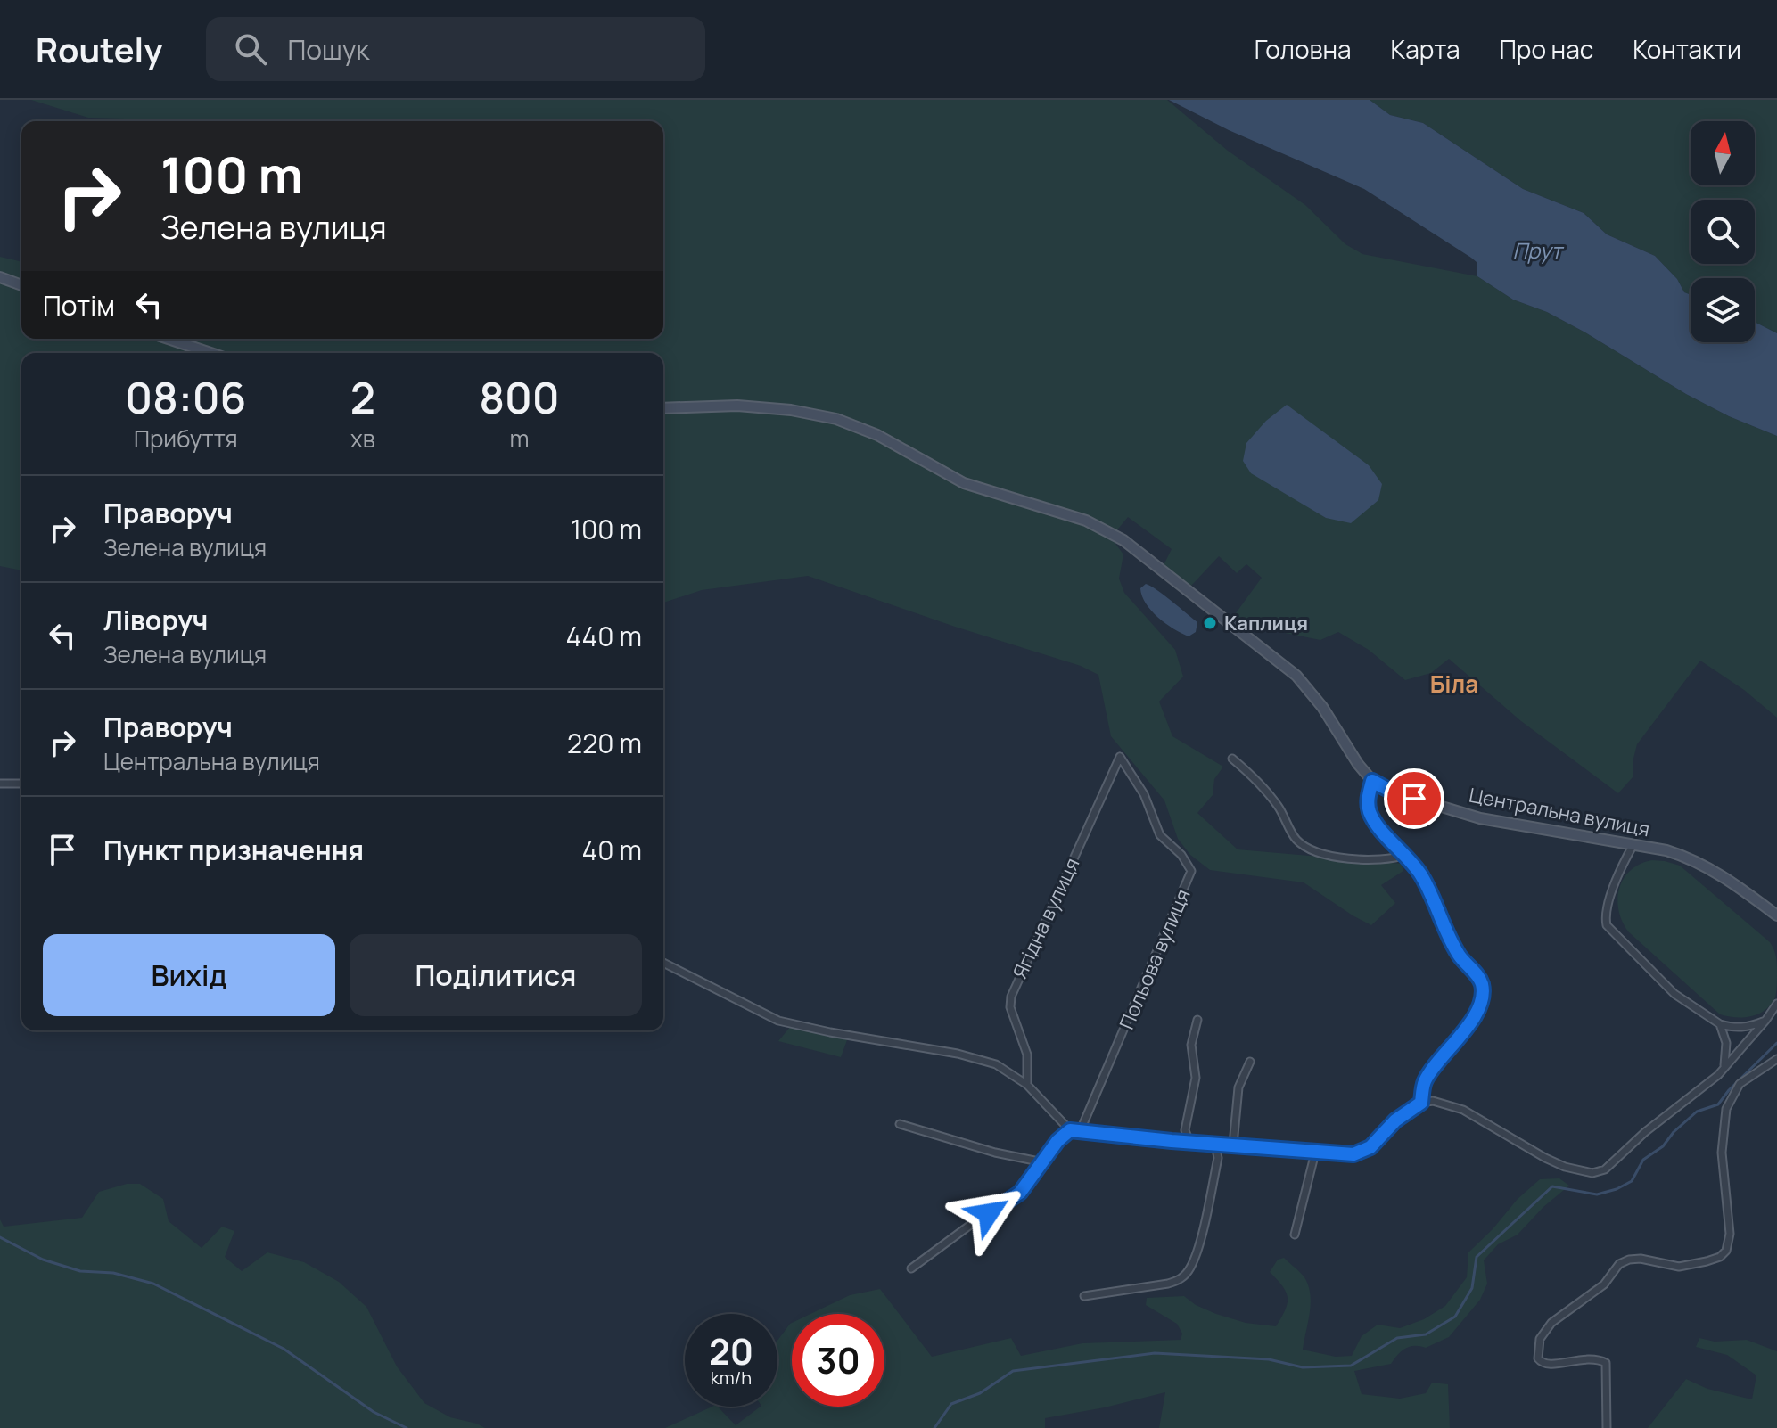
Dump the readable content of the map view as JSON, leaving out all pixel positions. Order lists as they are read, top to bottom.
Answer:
{
  "streets": {
    "main road": ["Центральна вулиця"],
    "street": ["Ягідна вулиця", "Польова вулиця"]
  },
  "crossings": [
    ["Ягідна вулиця", "Польова вулиця"]
  ],
  "districts": ["Біла"],
  "water": ["Прут"],
  "places": ["Каплиця"],
  "north": "top",
  "page": {
    "header": "Routely",
    "search": "Пошук",
    "nav": [
      "Головна",
      "Карта",
      "Про нас",
      "Контакти"
    ],
    "turn": ["100 m", "Зелена вулиця"],
    "then": "Потім",
    "eta": [
      "08:06",
      "Прибуття",
      "2",
      "хв",
      "800",
      "m"
    ],
    "list": [
      {
        "name": "Праворуч",
        "note": "Зелена вулиця",
        "value": "100 m"
      },
      {
        "name": "Ліворуч",
        "note": "Зелена вулиця",
        "value": "440 m"
      },
      {
        "name": "Праворуч",
        "note": "Центральна вулиця",
        "value": "220 m"
      },
      {
        "name": "Пункт призначення",
        "value": "40 m"
      }
    ],
    "buttons": ["Вихід", "Поділитися"],
    "speed": "20 km/h",
    "limit": "30"
  }
}
